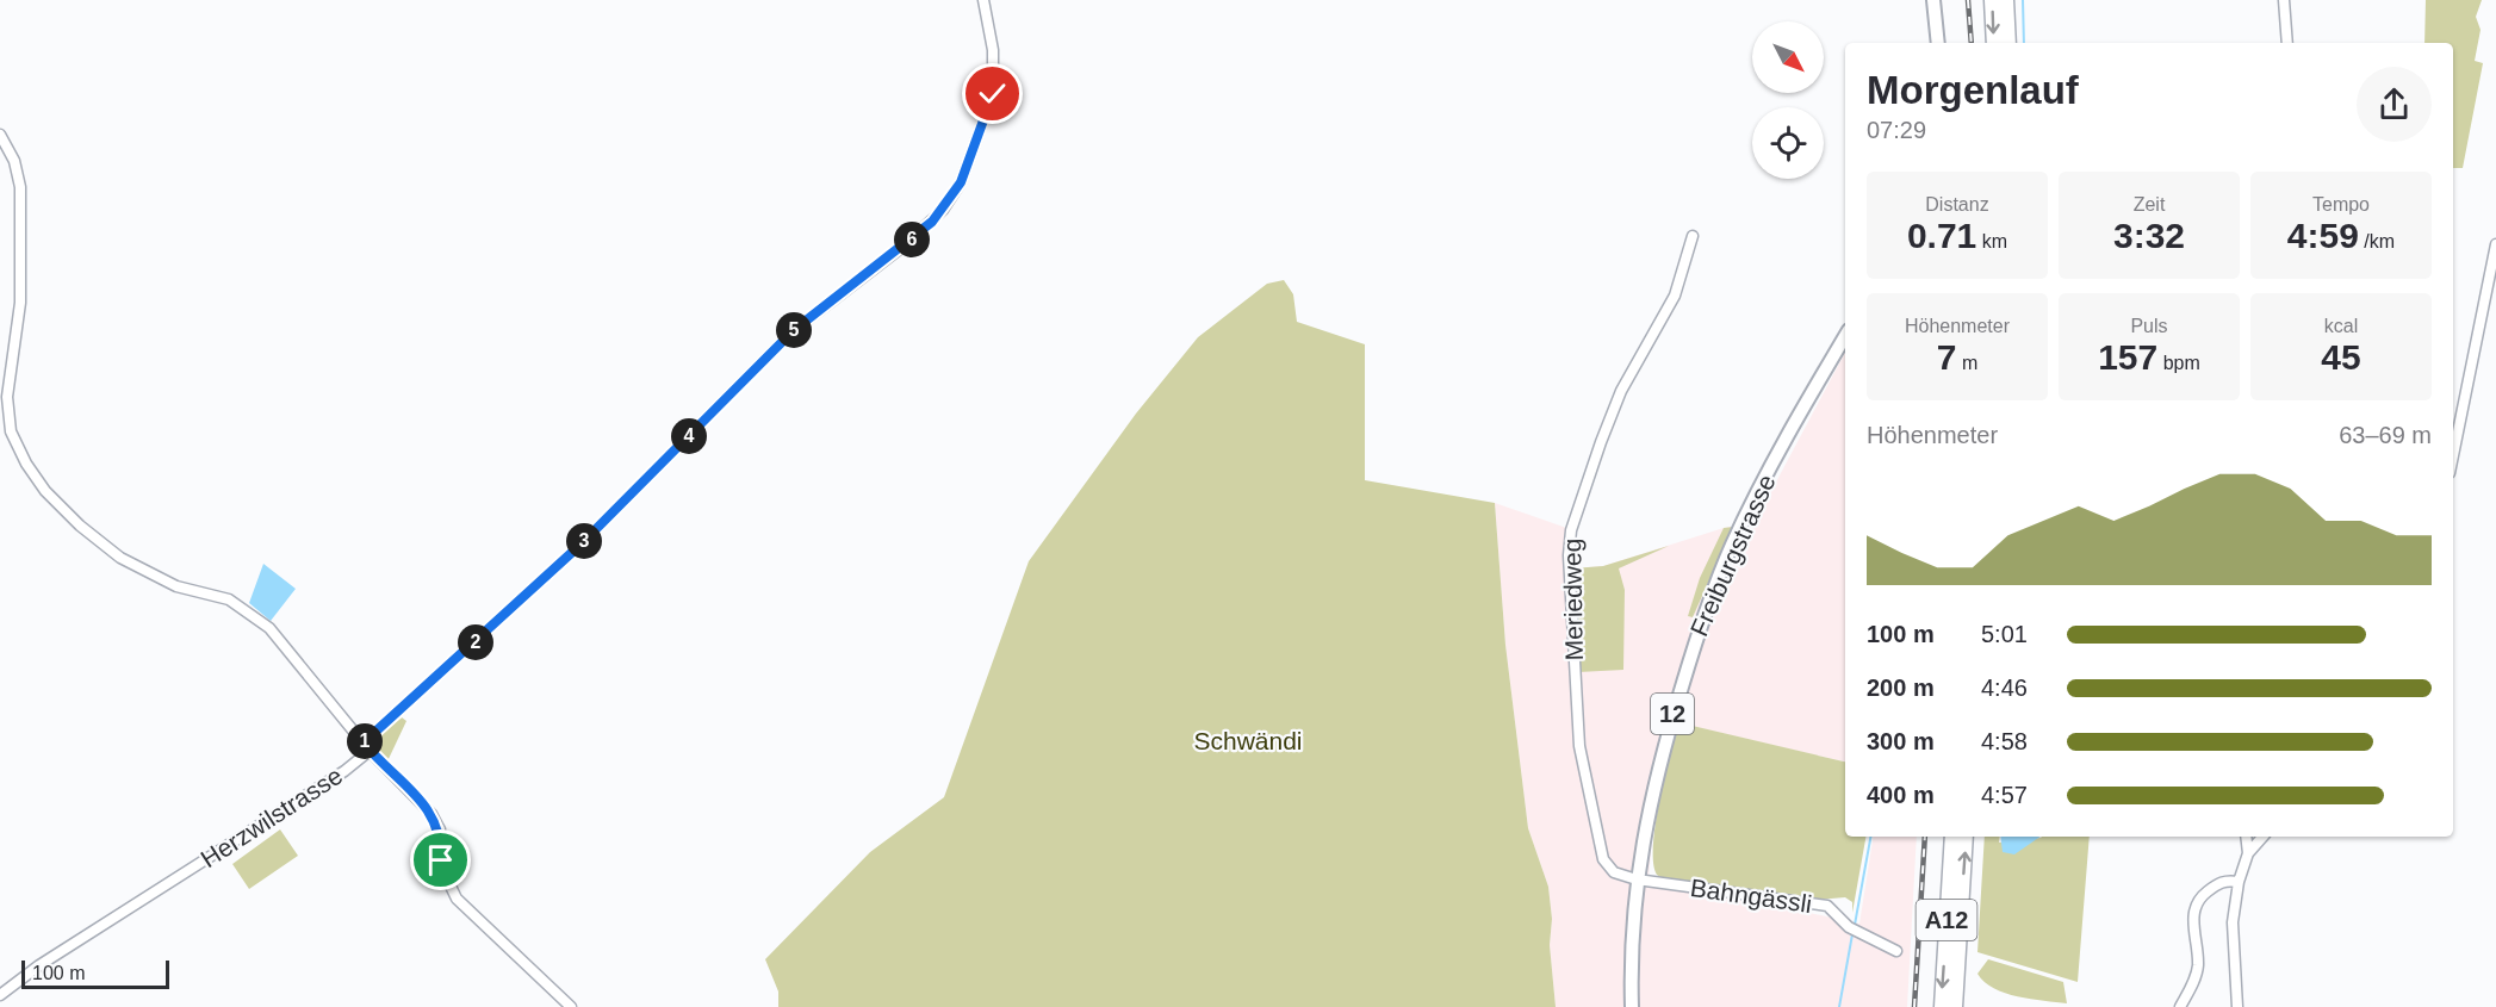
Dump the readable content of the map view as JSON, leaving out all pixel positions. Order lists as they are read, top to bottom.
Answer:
{
  "streets": {
    "highway": ["A12"],
    "main road": ["Freiburgstrasse", "12"],
    "street": ["Meriedweg", "Herzwilstrasse", "Bahngässli"]
  },
  "crossings": [
    ["Freiburgstrasse", "Meriedweg"],
    ["Freiburgstrasse", "Bahngässli"],
    ["Meriedweg", "Bahngässli"]
  ],
  "parks": ["Schwändi"],
  "scale_bar": "100 m",
  "north": "bottom right",
  "page": {
    "heading": ["Morgenlauf", "07:29"],
    "stats": [
      ["Distanz", "0.71 km"],
      ["Zeit", "3:32"],
      ["Tempo", "4:59 /km"],
      ["Höhenmeter", "7 m"],
      ["Puls", "157 bpm"],
      ["kcal", "45"]
    ],
    "pins": [
      "6",
      "5",
      "4",
      "3",
      "2",
      "1"
    ],
    "chart": ["Höhenmeter", "63–69 m"],
    "list": [
      {
        "name": "100 m",
        "note": "5:01"
      },
      {
        "name": "200 m",
        "note": "4:46"
      },
      {
        "name": "300 m",
        "note": "4:58"
      },
      {
        "name": "400 m",
        "note": "4:57"
      }
    ],
    "scale": "100 m"
  }
}
